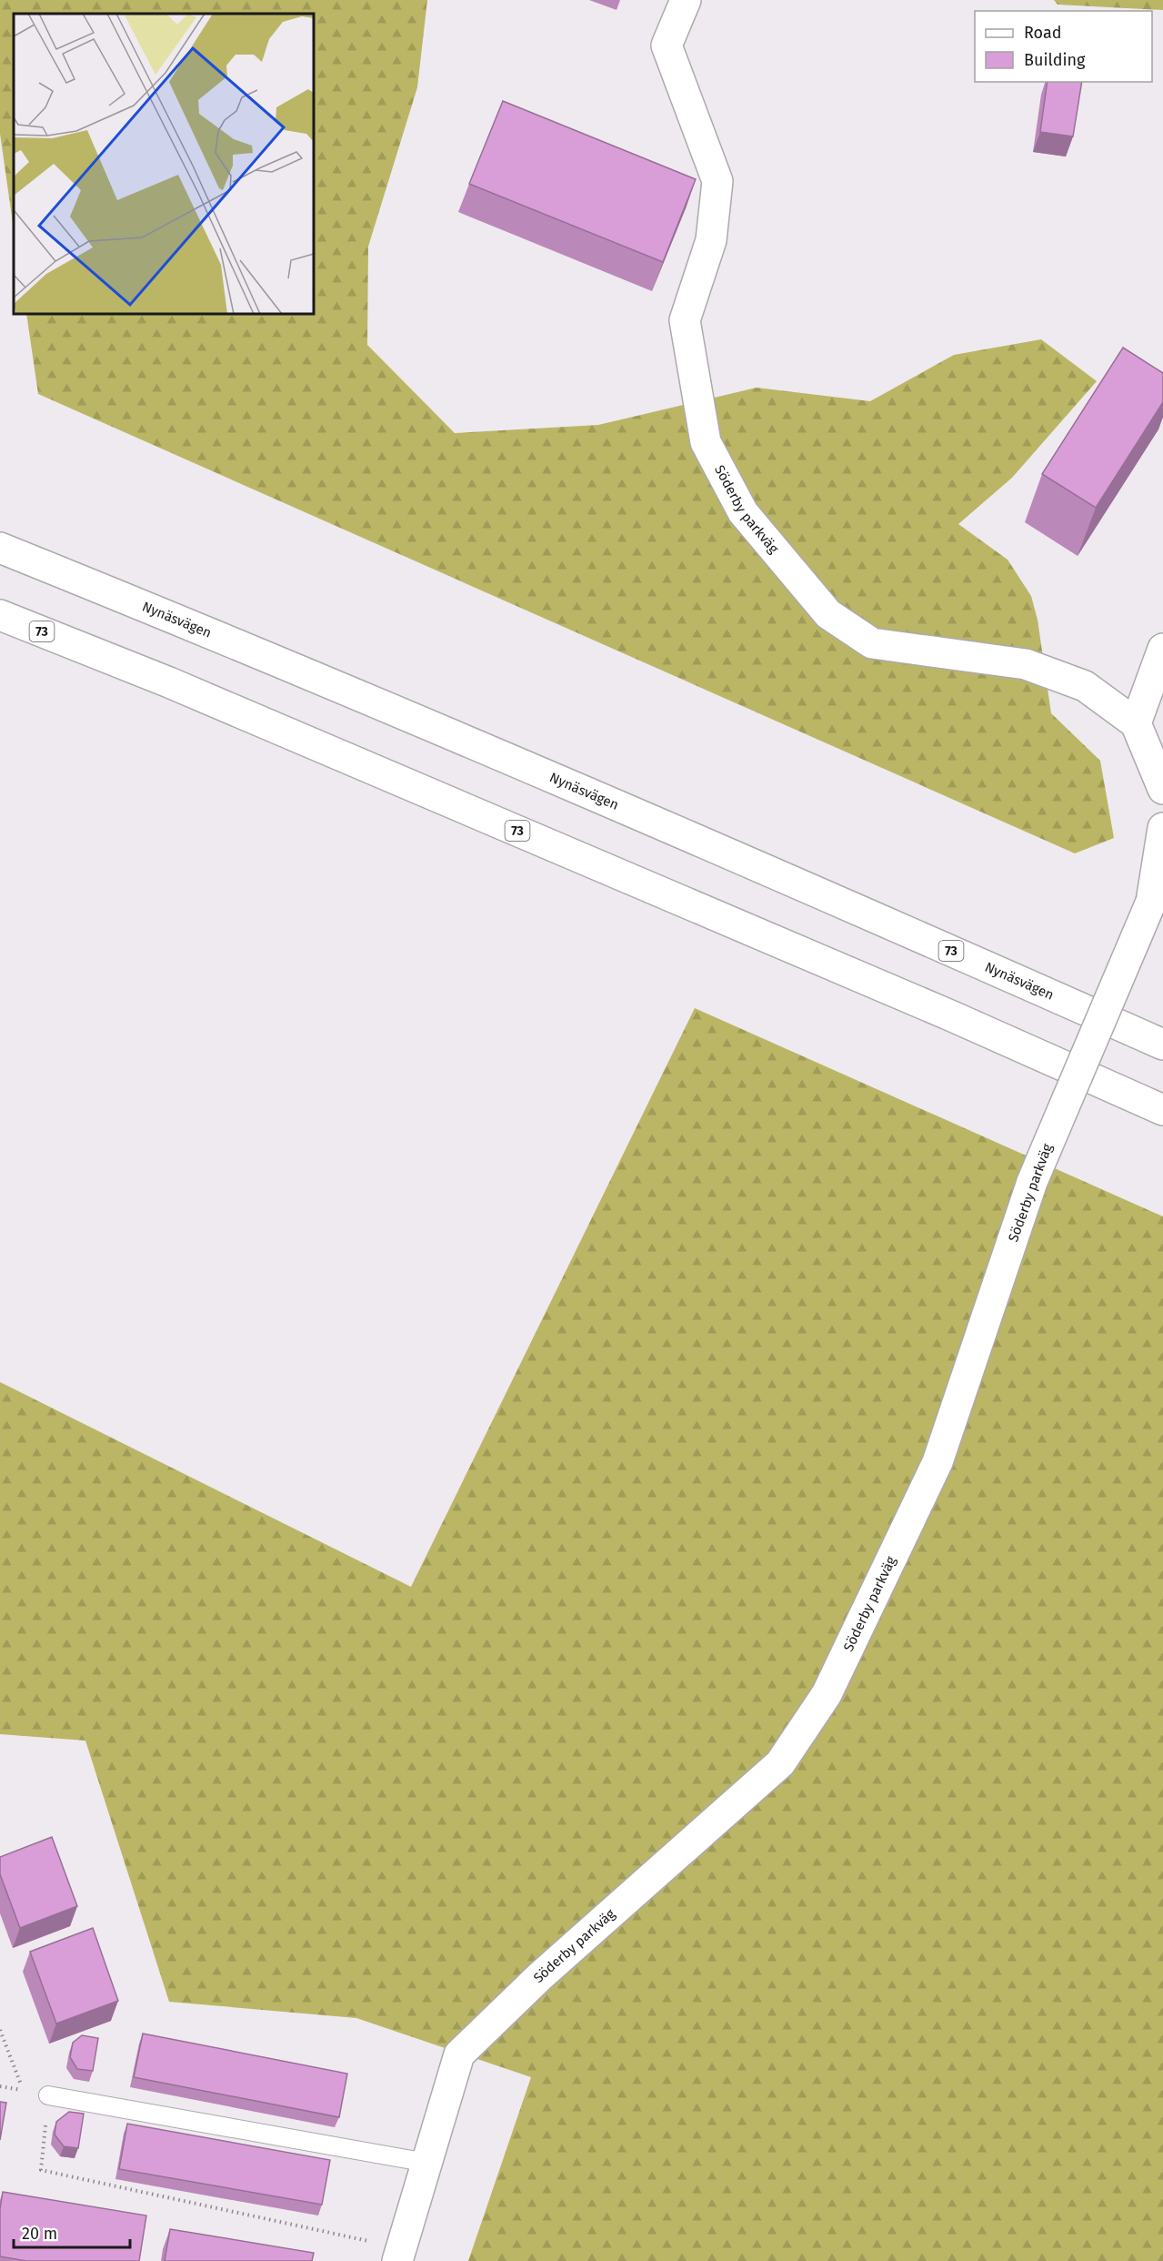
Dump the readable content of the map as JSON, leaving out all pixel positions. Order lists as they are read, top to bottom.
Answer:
{
  "streets": {
    "main road": ["Söderby parkväg", "Nynäsvägen", "73"]
  },
  "legend": ["Road", "Building"],
  "scale_bar": "20 m"
}
